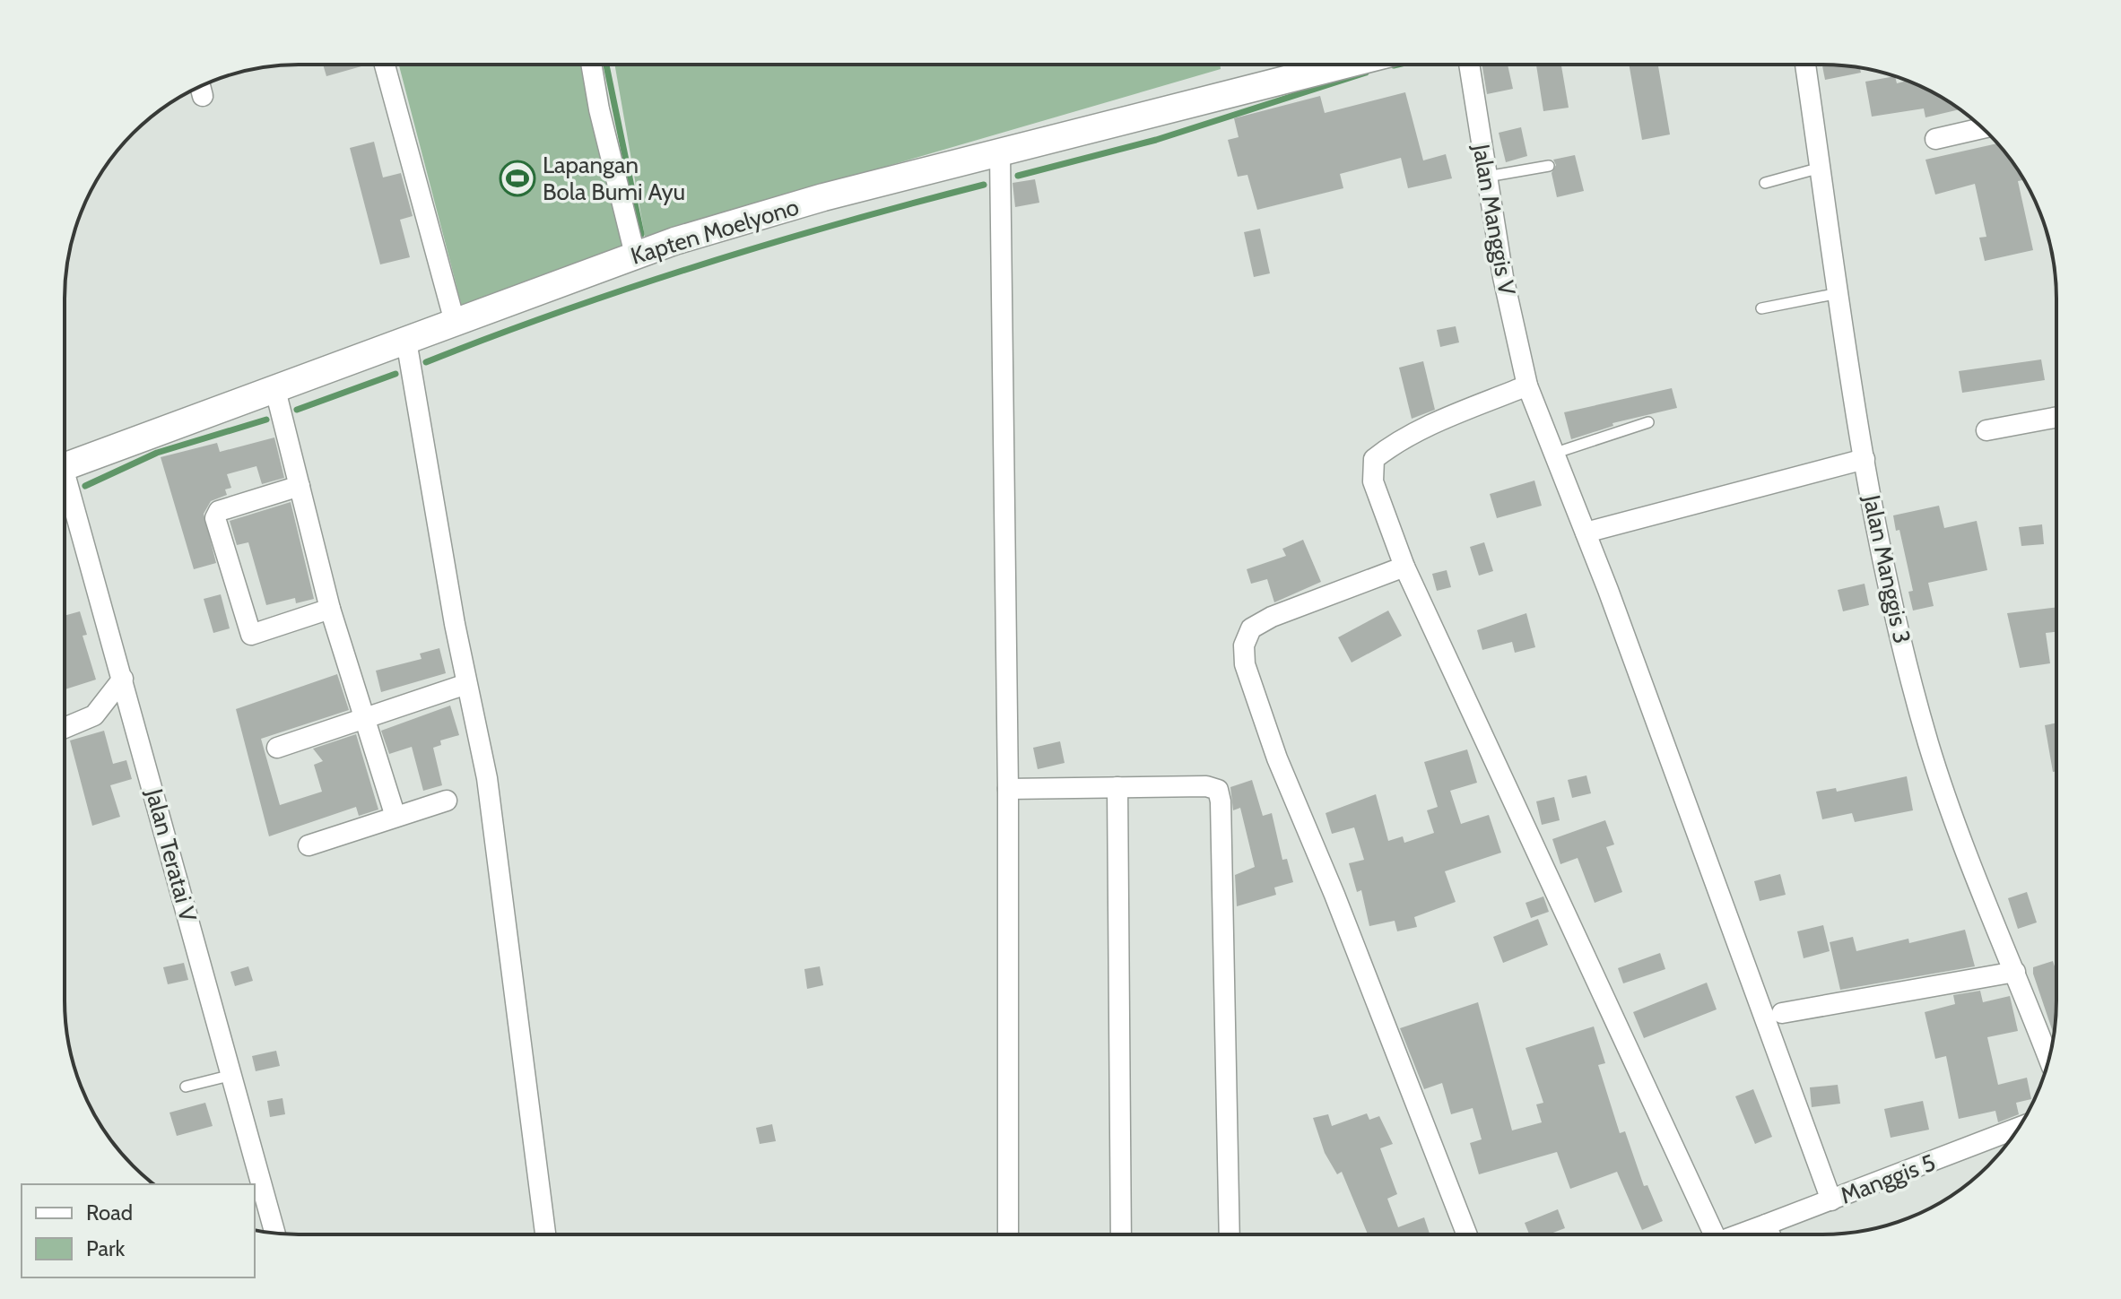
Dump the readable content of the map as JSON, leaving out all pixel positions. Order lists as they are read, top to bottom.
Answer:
{
  "streets": {
    "street": [
      "Jalan Manggis V",
      "Kapten Moelyono",
      "Jalan Manggis 3",
      "Jalan Teratai V",
      "Manggis 5"
    ]
  },
  "crossings": [
    ["Jalan Manggis V", "Manggis 5"]
  ],
  "places": {
    "sports": ["Lapangan Bola Bumi Ayu"]
  },
  "legend": ["Road", "Park"]
}
